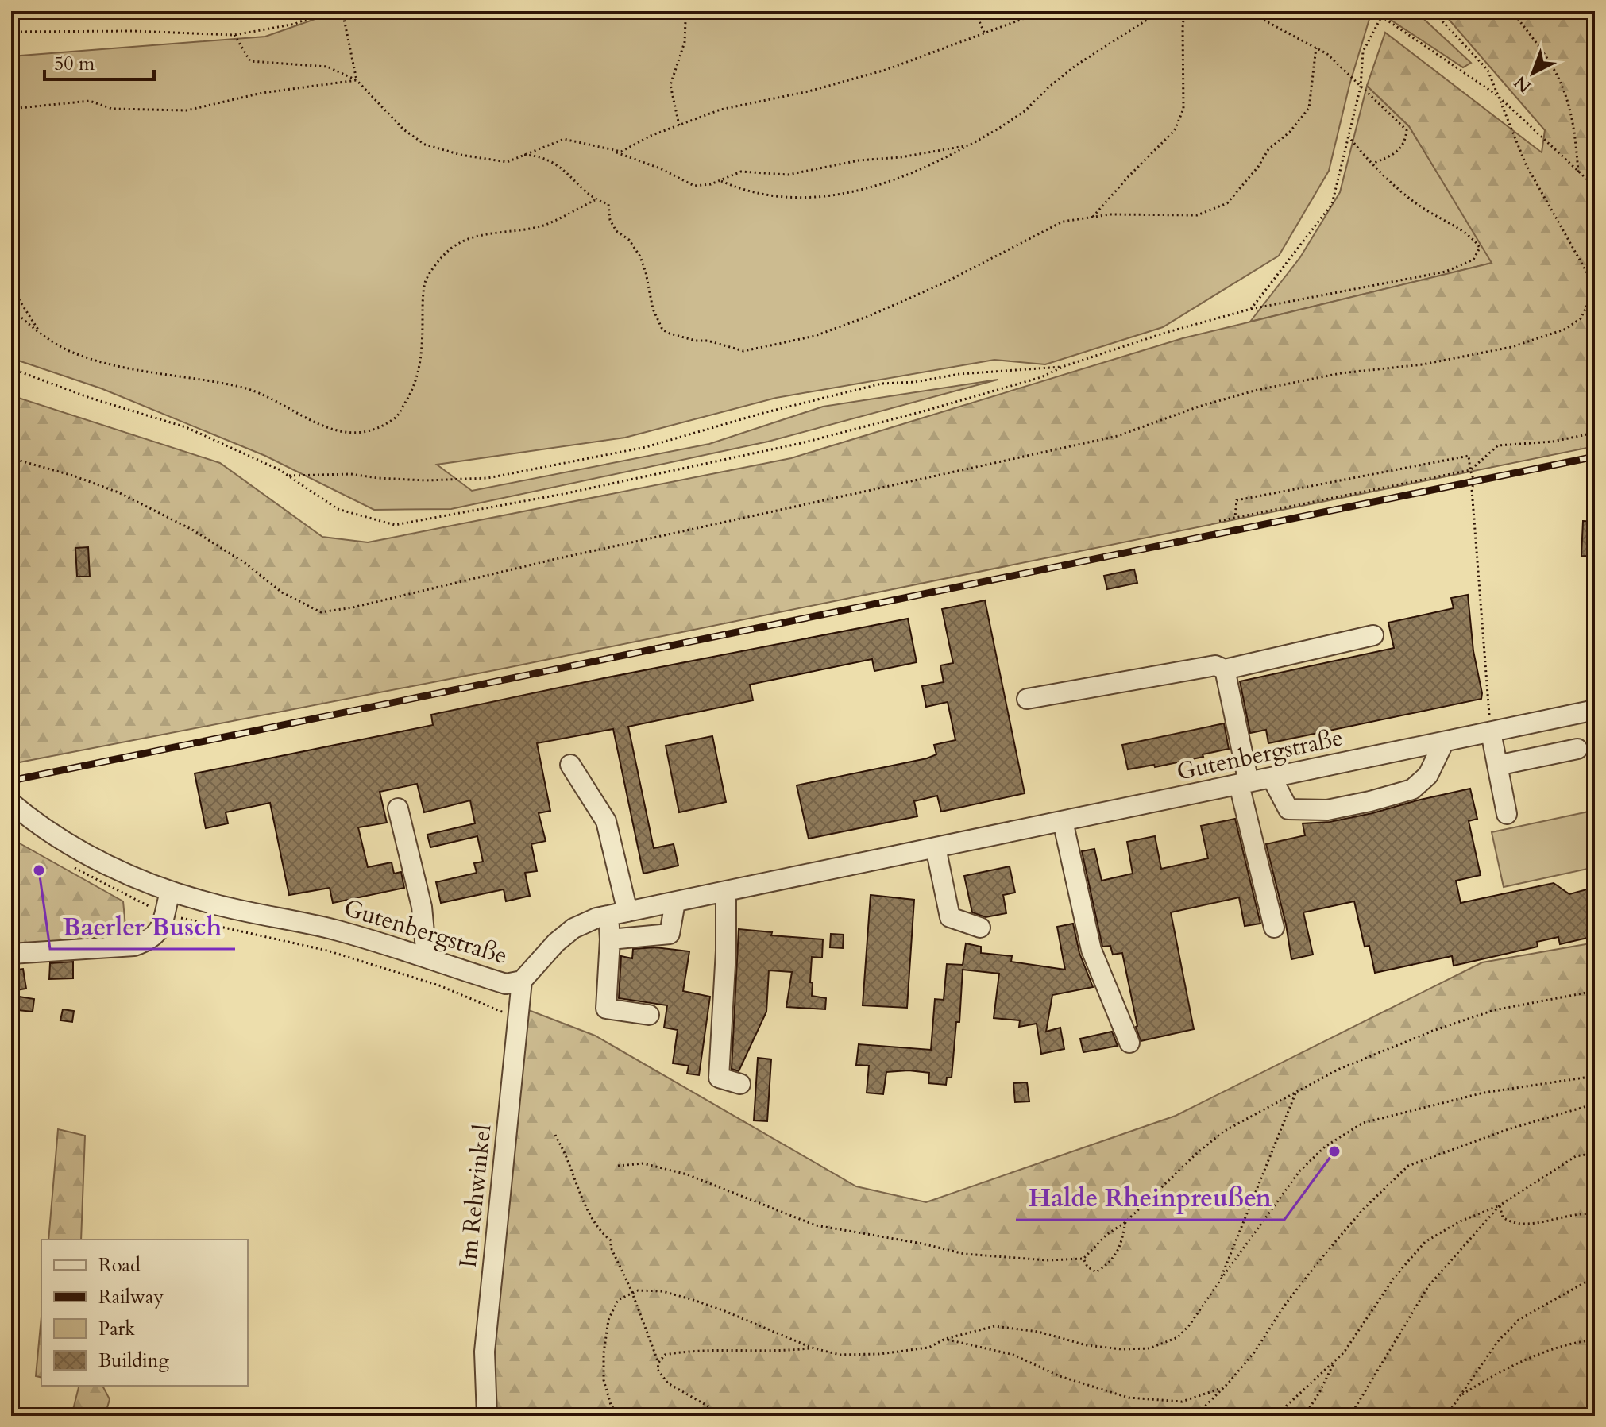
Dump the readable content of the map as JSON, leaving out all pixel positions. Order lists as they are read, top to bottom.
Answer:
{
  "streets": {
    "street": ["Gutenbergstraße", "Im Rehwinkel"]
  },
  "crossings": [
    ["Gutenbergstraße", "Im Rehwinkel"]
  ],
  "places": ["Baerler Busch", "Halde Rheinpreußen"],
  "legend": [
    "Road",
    "Railway",
    "Park",
    "Building"
  ],
  "scale_bar": "50 m",
  "north": "bottom left"
}
